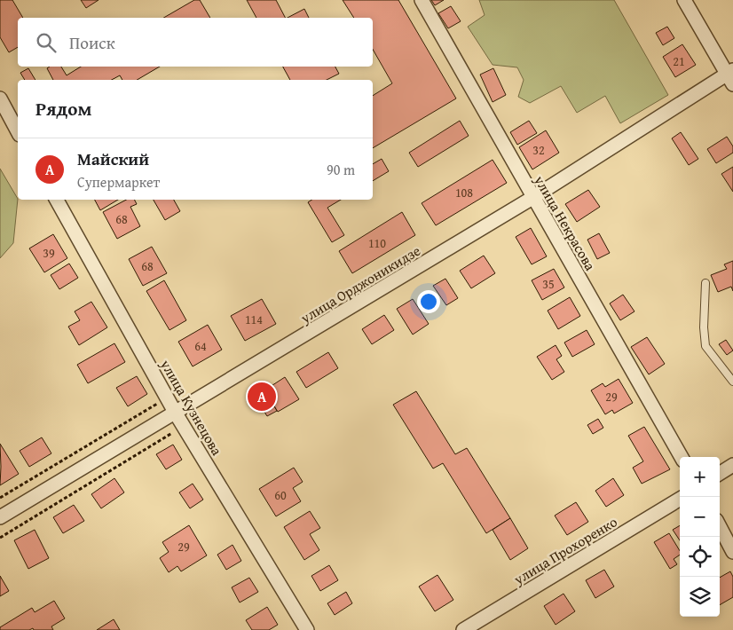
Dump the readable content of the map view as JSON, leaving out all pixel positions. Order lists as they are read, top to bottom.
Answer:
{
  "streets": {
    "street": [
      "улица Некрасова",
      "улица Орджоникидзе",
      "улица Кузнецова",
      "улица Прохоренко"
    ]
  },
  "crossings": [
    ["улица Некрасова", "улица Орджоникидзе"],
    ["улица Орджоникидзе", "улица Кузнецова"]
  ],
  "house_numbers": [
    "21",
    "32",
    "108",
    "68",
    "110",
    "39",
    "68",
    "35",
    "114",
    "64",
    "29",
    "60",
    "29"
  ],
  "page": {
    "search": "Поиск",
    "heading": "Рядом",
    "list": [
      {
        "mark": "A",
        "name": "Майский",
        "note": "Супермаркет",
        "value": "90 m"
      }
    ],
    "pins": "A",
    "map_buttons": ["+", "−"]
  }
}
